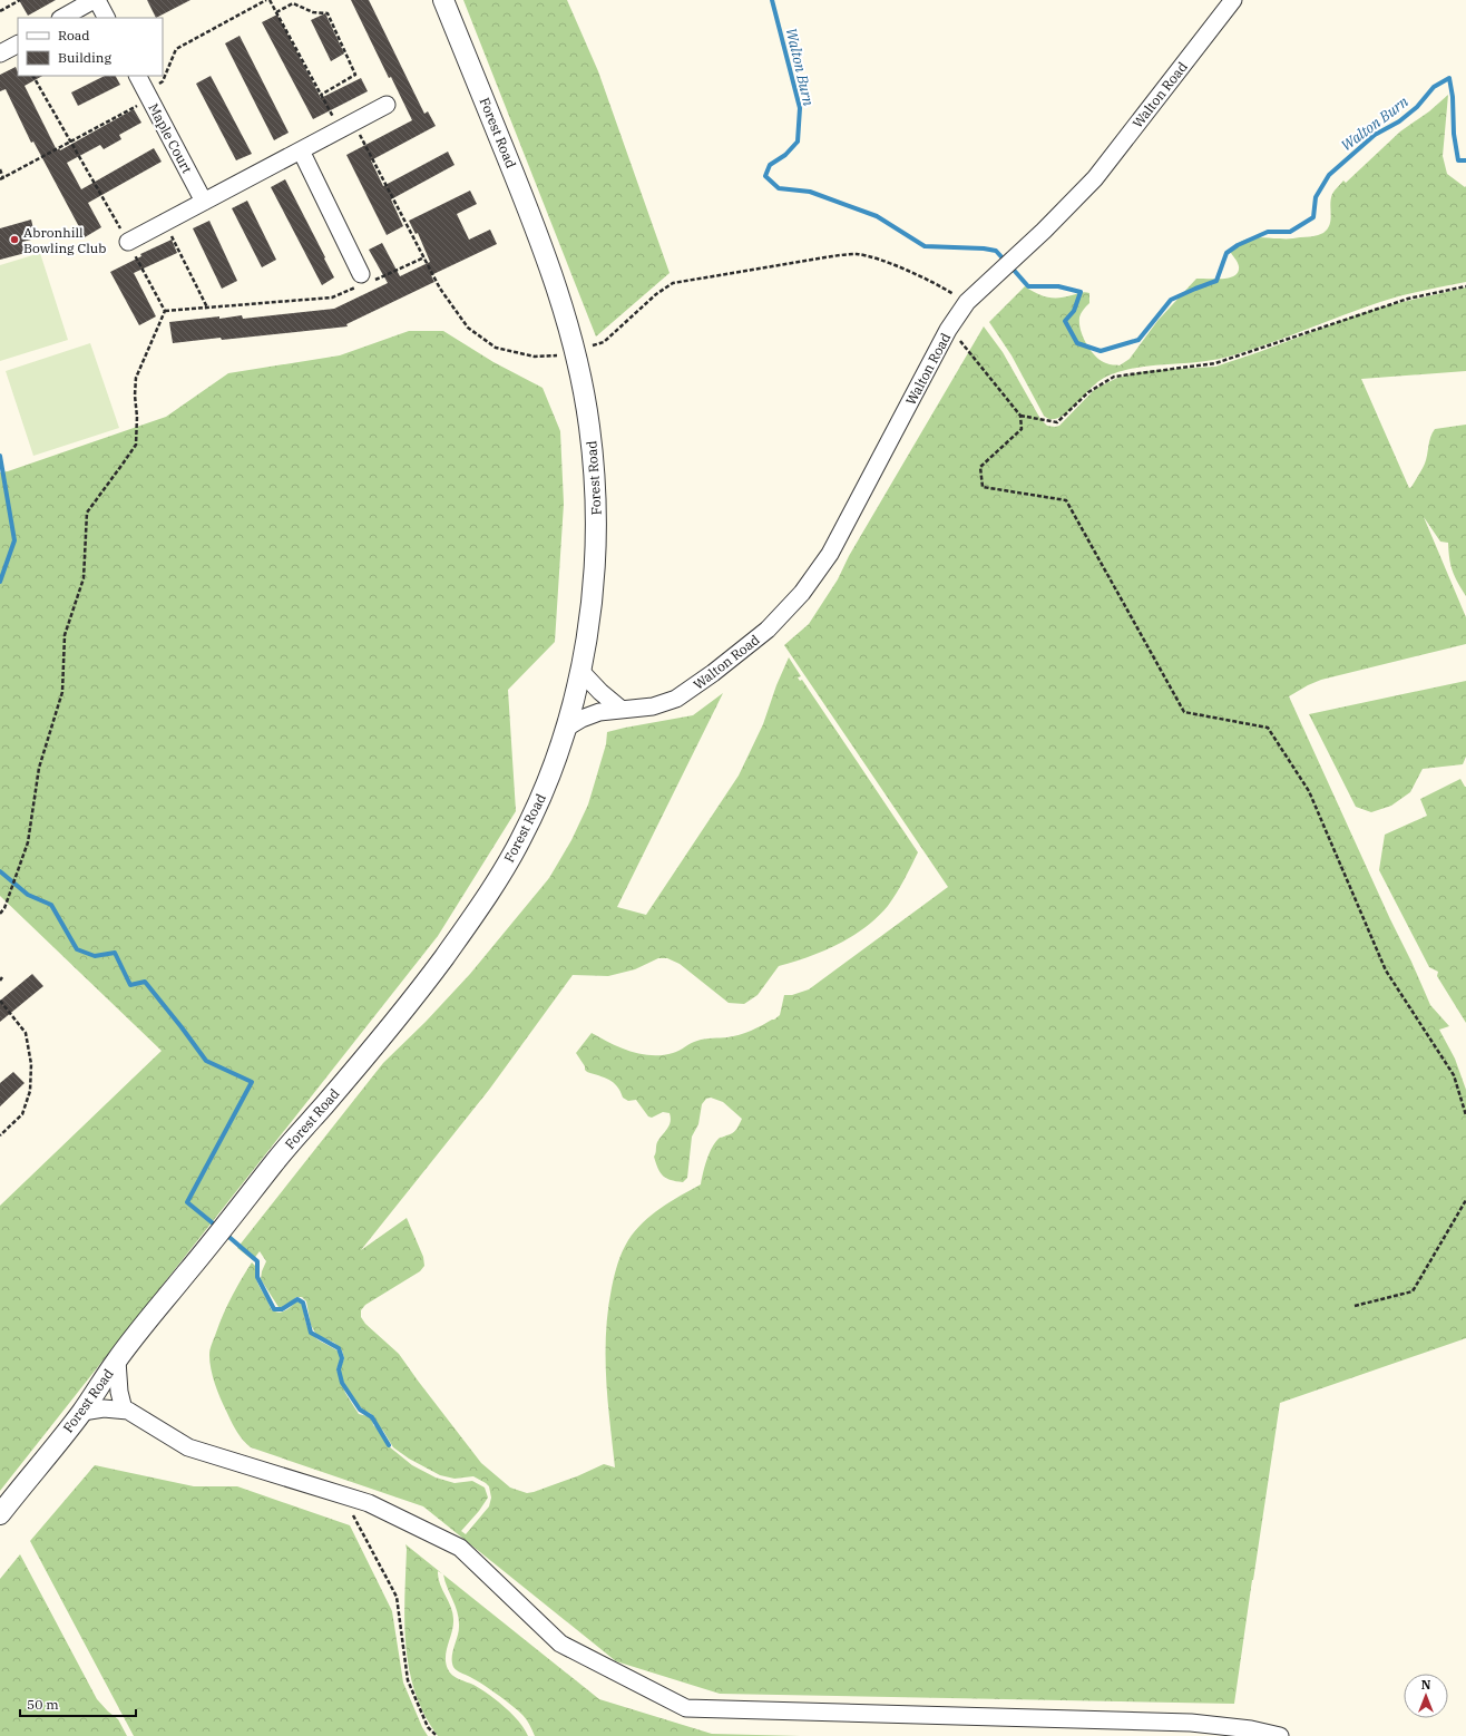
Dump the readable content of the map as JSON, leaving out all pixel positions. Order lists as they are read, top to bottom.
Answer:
{
  "streets": {
    "street": ["Walton Road", "Forest Road", "Maple Court"]
  },
  "crossings": [
    ["Walton Road", "Forest Road"]
  ],
  "water": ["Walton Burn"],
  "places": ["Abronhill Bowling Club"],
  "legend": ["Road", "Building"],
  "scale_bar": "50 m",
  "north": "top"
}
